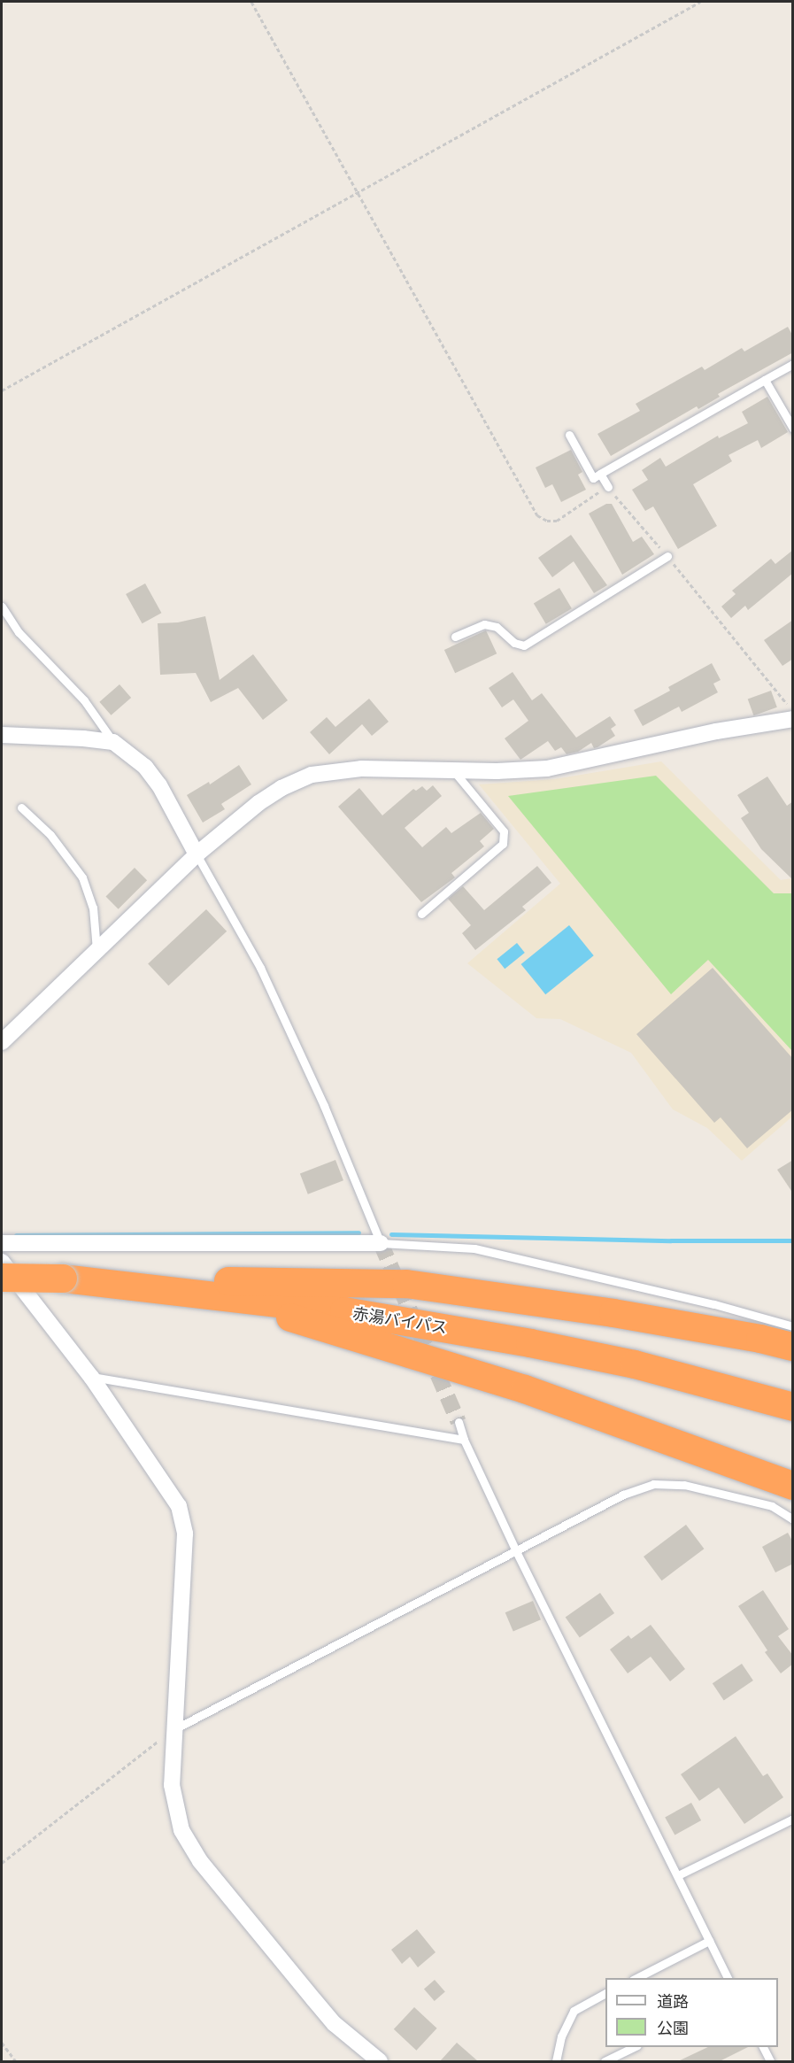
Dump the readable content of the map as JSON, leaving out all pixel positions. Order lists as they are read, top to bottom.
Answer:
{
  "streets": {
    "highway": ["赤湯バイパス"]
  },
  "legend": ["道路", "公園"]
}
